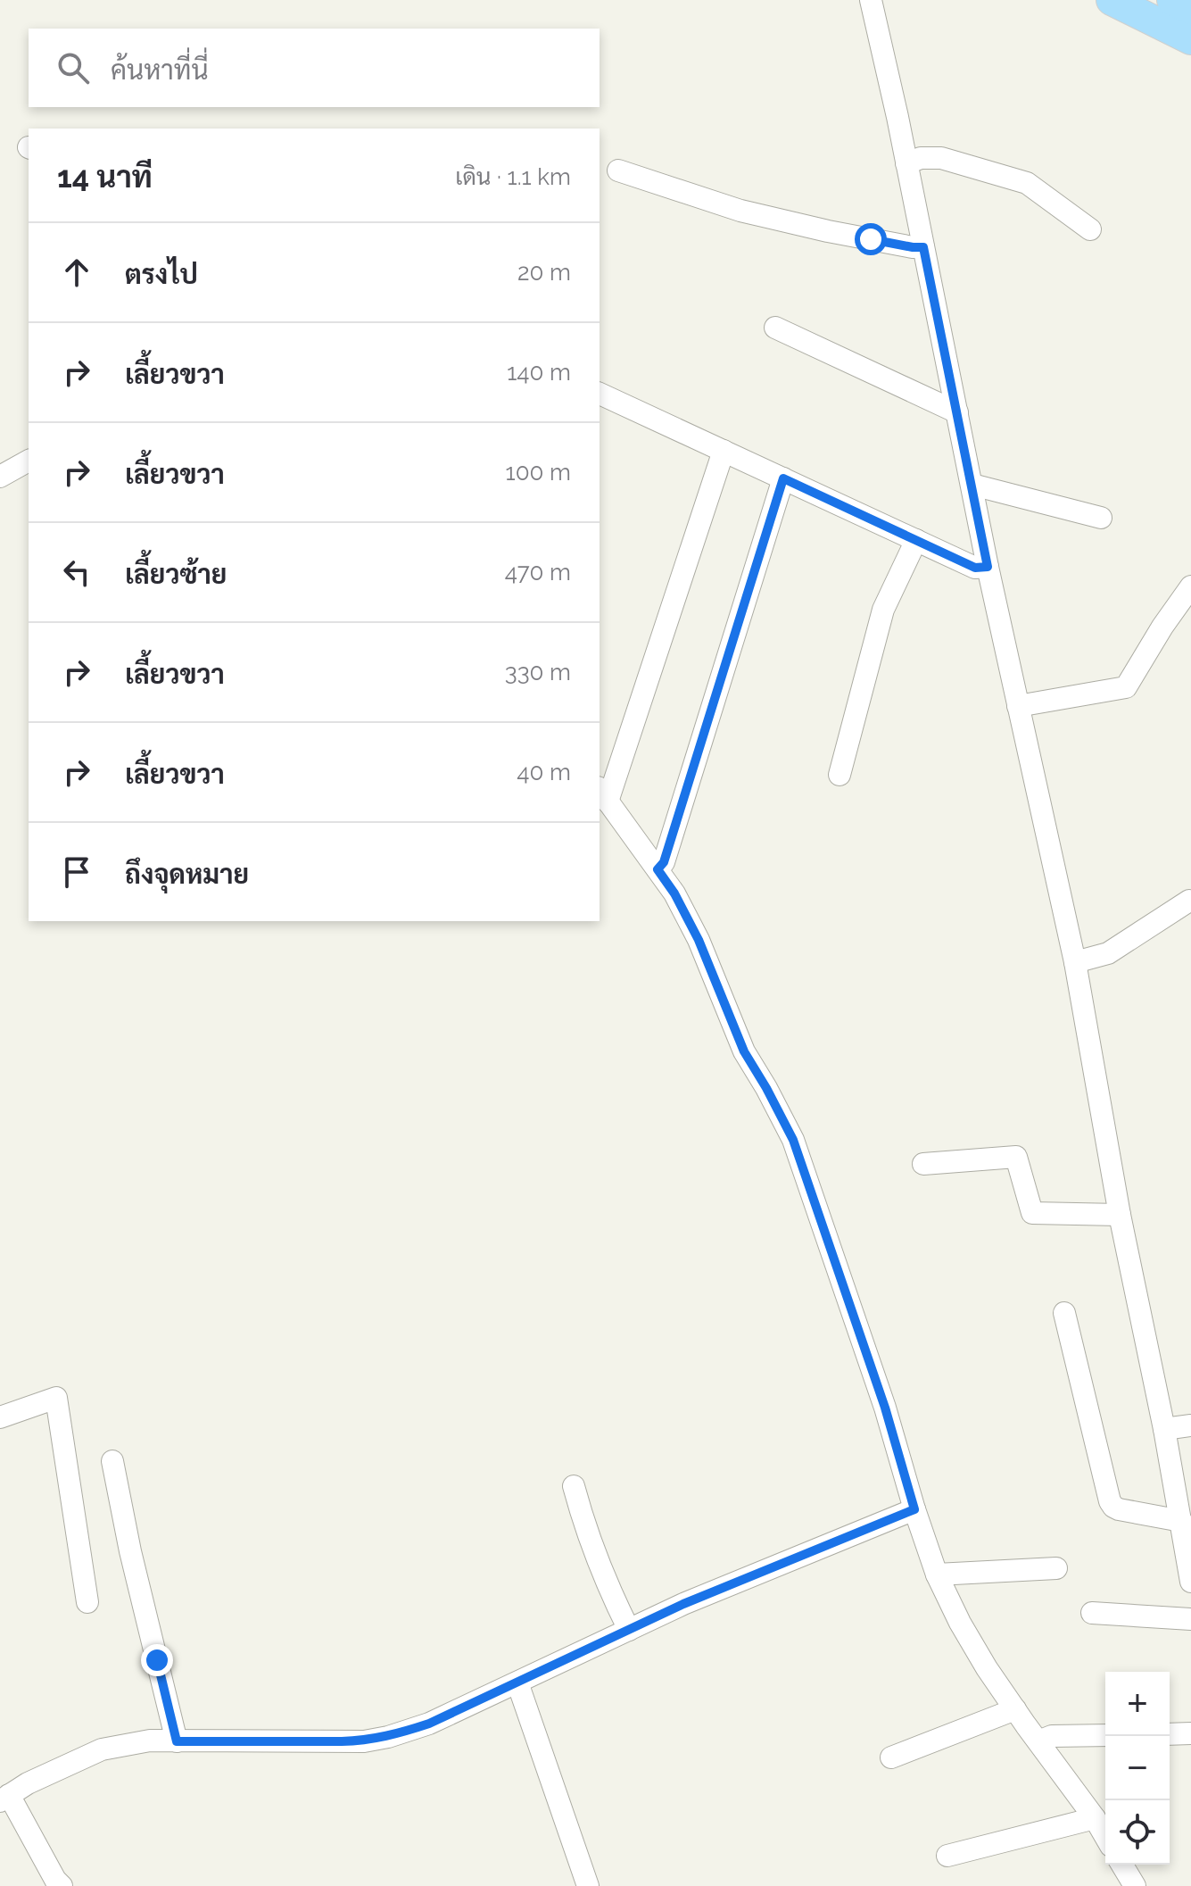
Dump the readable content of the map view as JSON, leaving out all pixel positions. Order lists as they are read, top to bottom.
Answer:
{
  "page": {
    "search": "ค้นหาที่นี่",
    "heading": ["14 นาที", "เดิน · 1.1 km"],
    "list": [
      ["ตรงไป", "20 m"],
      ["เลี้ยวขวา", "140 m"],
      ["เลี้ยวขวา", "100 m"],
      ["เลี้ยวซ้าย", "470 m"],
      ["เลี้ยวขวา", "330 m"],
      ["เลี้ยวขวา", "40 m"],
      "ถึงจุดหมาย"
    ],
    "map_buttons": ["+", "−"]
  }
}
